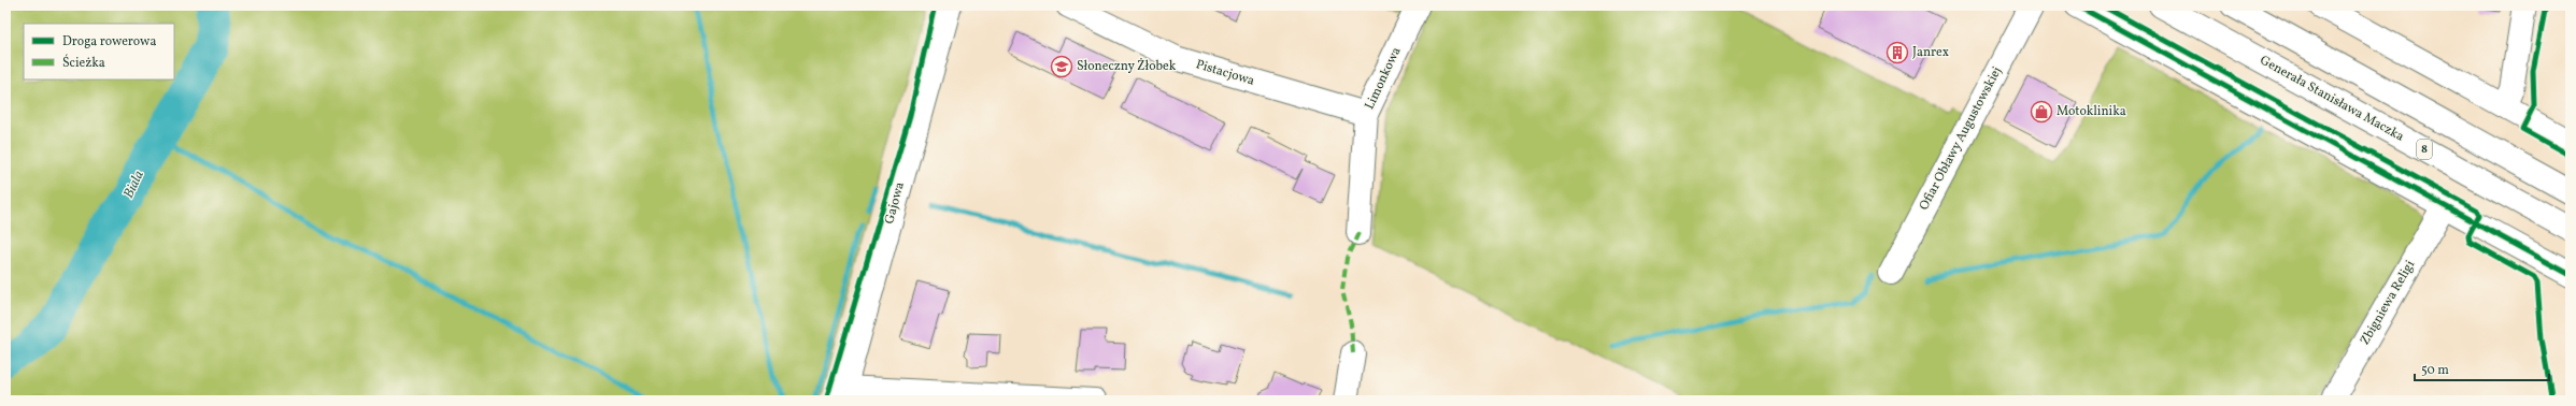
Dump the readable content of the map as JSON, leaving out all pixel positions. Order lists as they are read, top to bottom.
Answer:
{
  "streets": {
    "main road": [
      "Pistacjowa",
      "Limonkowa",
      "Generała Stanisława Maczka",
      "Ofiar Obławy Augustowskiej",
      "8",
      "Gajowa",
      "Zbigniewa Religi"
    ]
  },
  "crossings": [
    ["Pistacjowa", "Limonkowa"]
  ],
  "water": ["Biala"],
  "places": {
    "building": ["Janrex"],
    "school or university": ["Słoneczny Żłobek"],
    "shop": ["Motoklinika"]
  },
  "legend": ["Droga rowerowa", "Ścieżka"],
  "scale_bar": "50 m"
}
